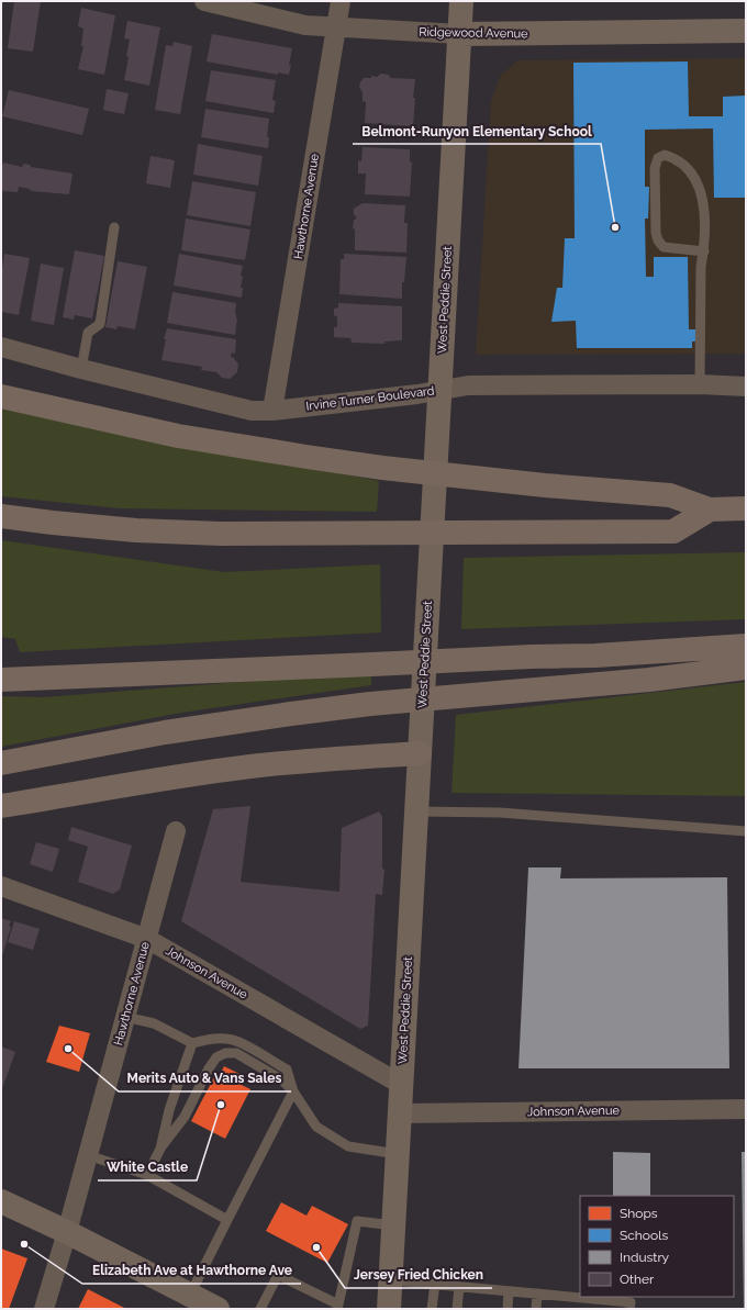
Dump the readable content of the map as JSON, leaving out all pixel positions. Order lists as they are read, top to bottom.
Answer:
{
  "streets": {
    "street": [
      "Ridgewood Avenue",
      "Hawthorne Avenue",
      "West Peddie Street",
      "Irvine Turner Boulevard",
      "Johnson Avenue"
    ]
  },
  "crossings": [
    ["Ridgewood Avenue", "Hawthorne Avenue"],
    ["Ridgewood Avenue", "West Peddie Street"],
    ["Hawthorne Avenue", "Irvine Turner Boulevard"],
    ["Hawthorne Avenue", "Johnson Avenue"],
    ["West Peddie Street", "Irvine Turner Boulevard"],
    ["West Peddie Street", "Johnson Avenue"]
  ],
  "places": [
    "Belmont-Runyon Elementary School",
    "Merits Auto & Vans Sales",
    "White Castle",
    "Elizabeth Ave at Hawthorne Ave",
    "Jersey Fried Chicken"
  ],
  "legend": [
    "Shops",
    "Schools",
    "Industry",
    "Other"
  ]
}
